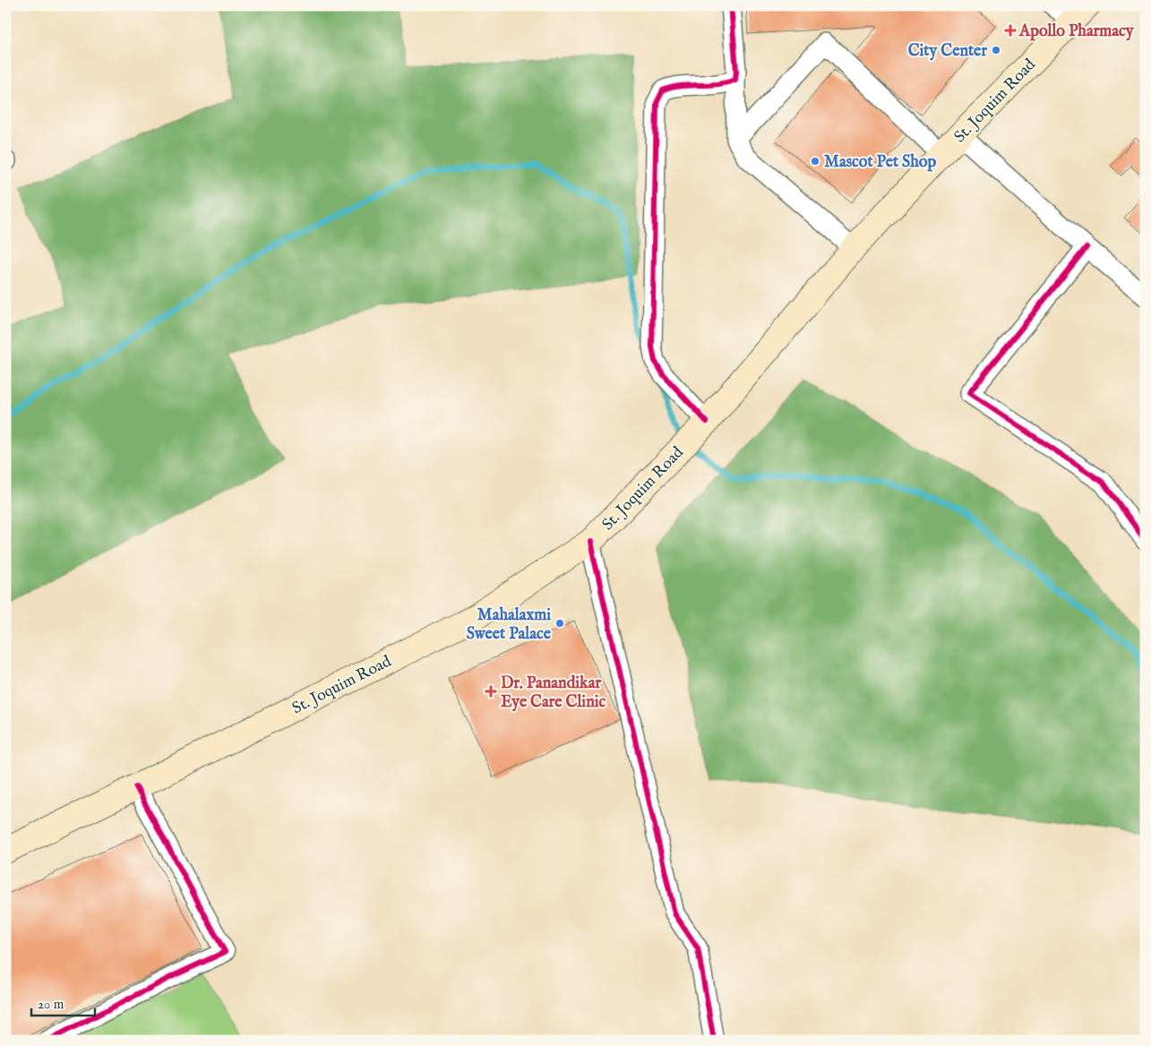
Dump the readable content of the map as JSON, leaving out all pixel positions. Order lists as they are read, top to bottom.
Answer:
{
  "streets": {
    "main road": ["St. Joquim Road"]
  },
  "places": {
    "health": ["Apollo Pharmacy", "Dr. Panandikar Eye Care Clinic"],
    "other": ["City Center", "Mascot Pet Shop", "Mahalaxmi Sweet Palace"]
  },
  "scale_bar": "20 m"
}
